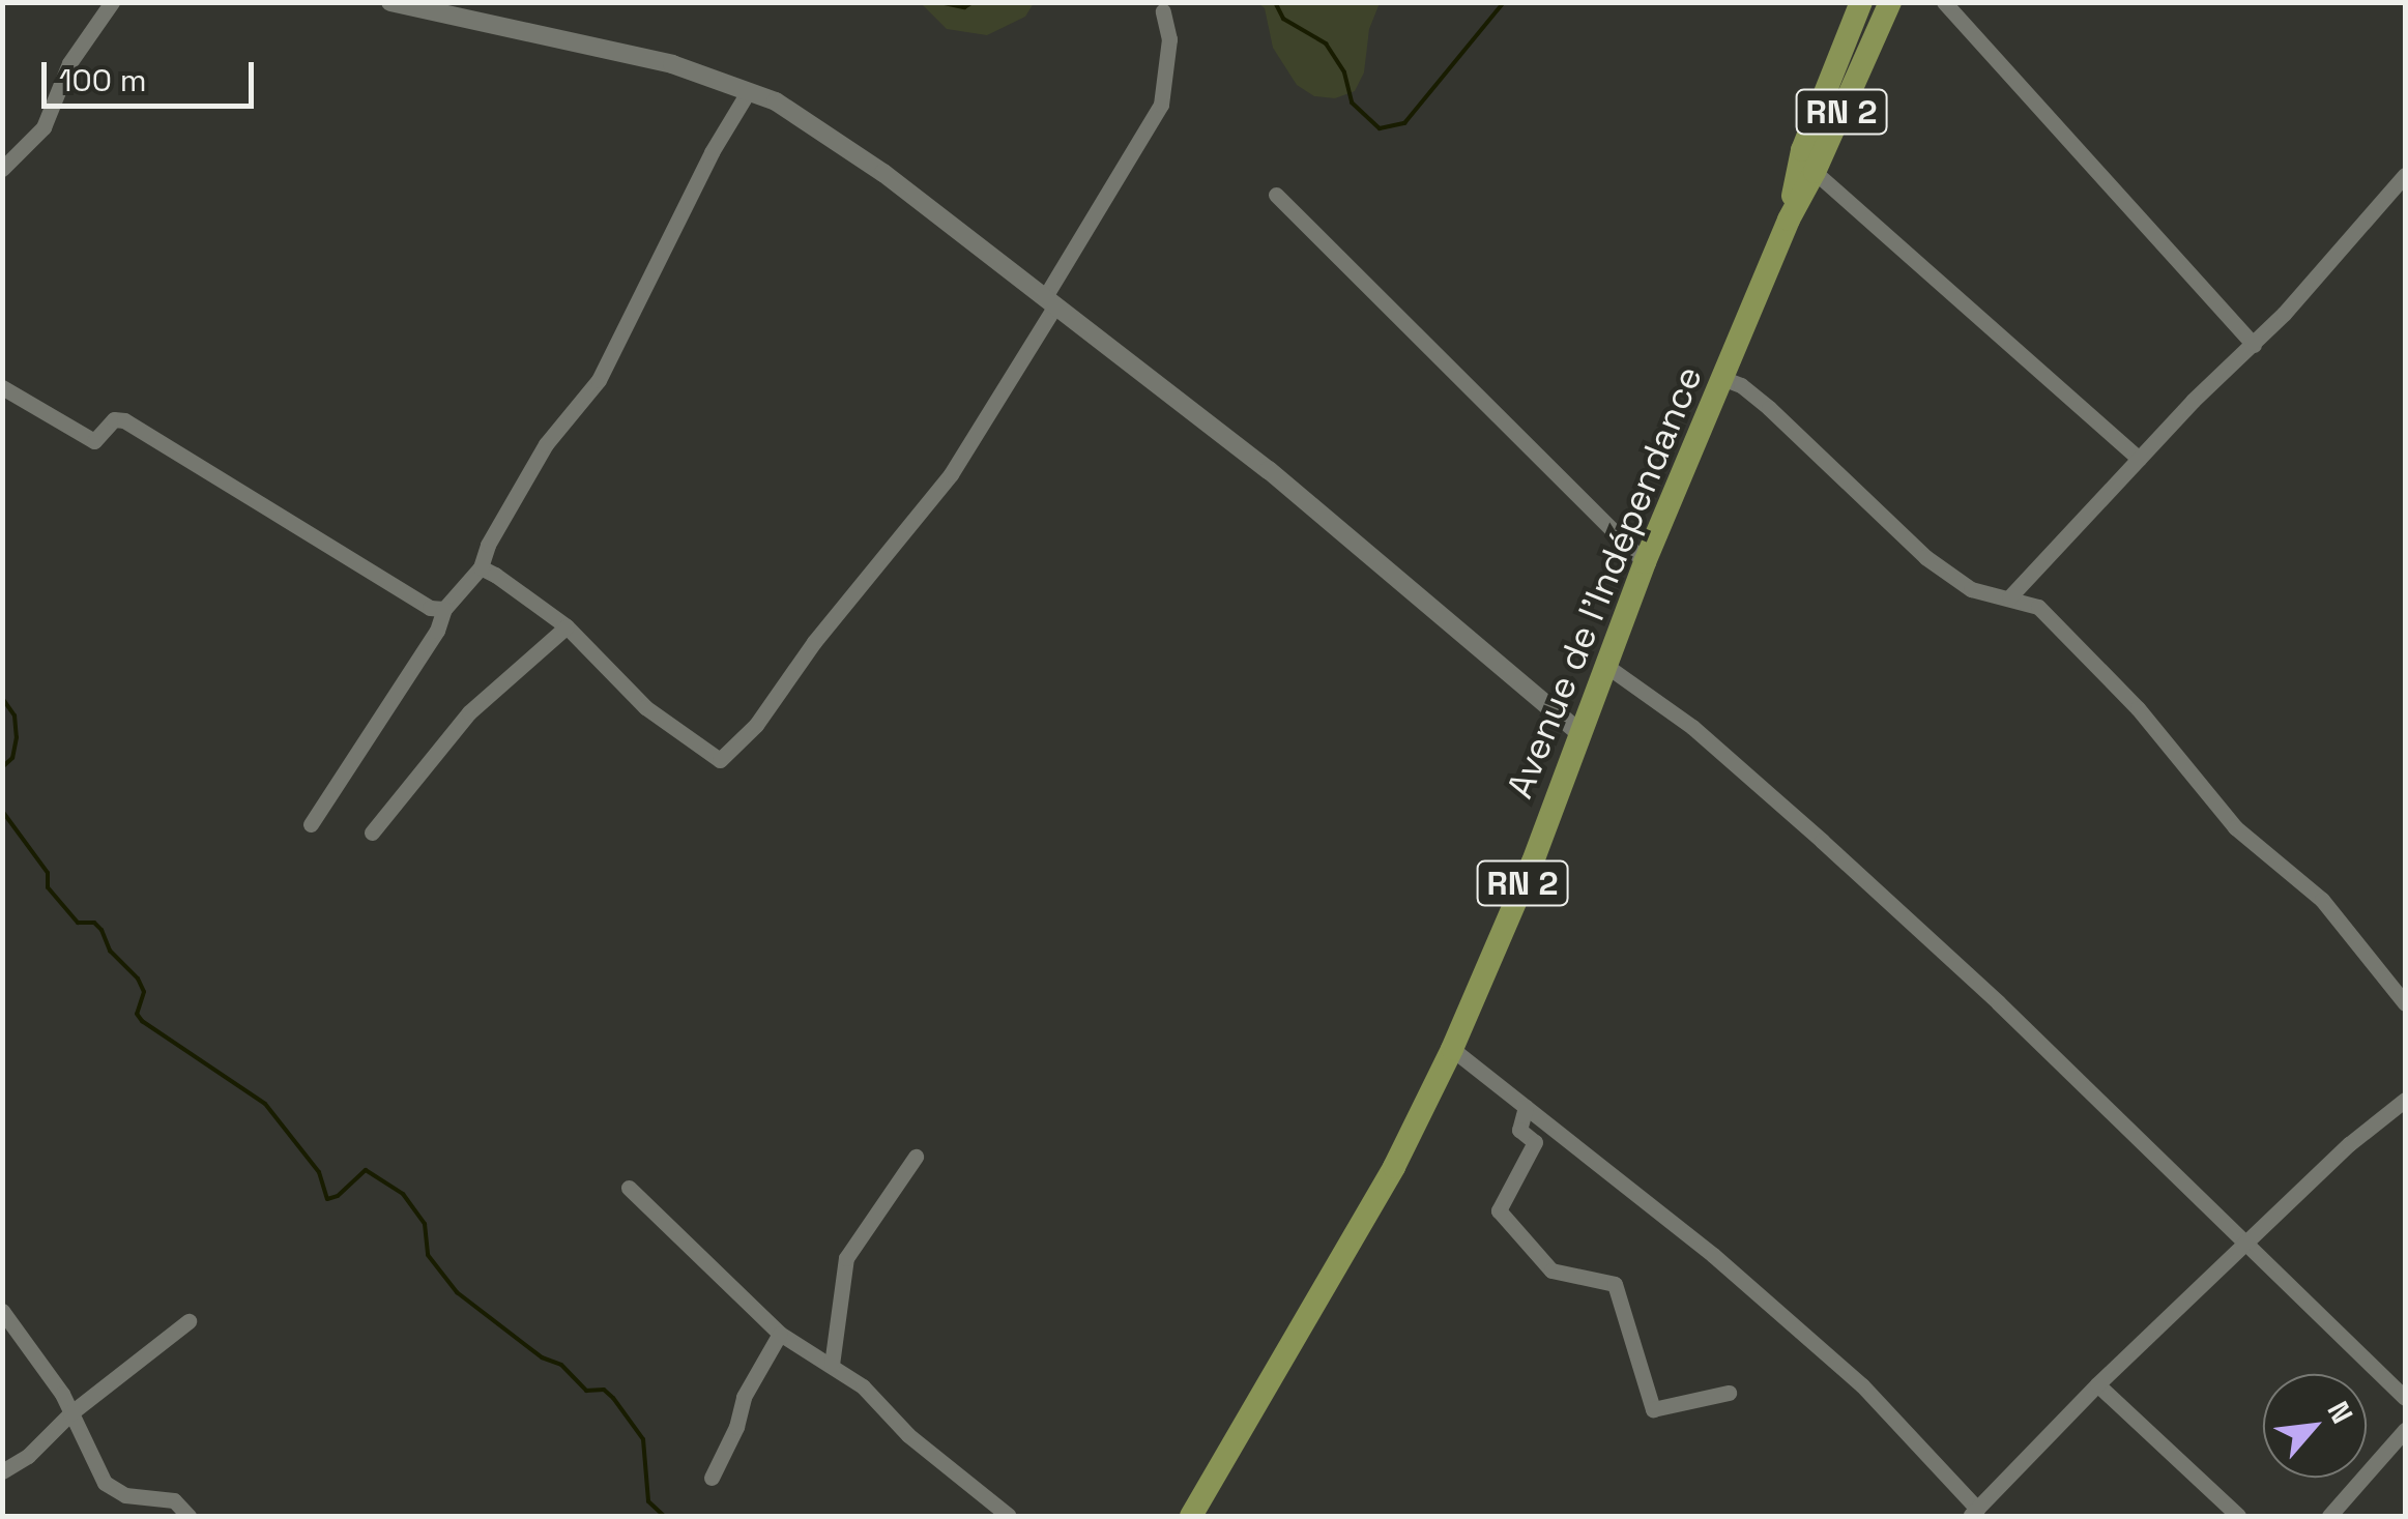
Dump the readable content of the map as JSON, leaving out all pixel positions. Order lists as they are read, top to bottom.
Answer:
{
  "streets": {
    "main road": ["RN 2", "Avenue de l'Indépendance"]
  },
  "scale_bar": "100 m",
  "north": "top right"
}
